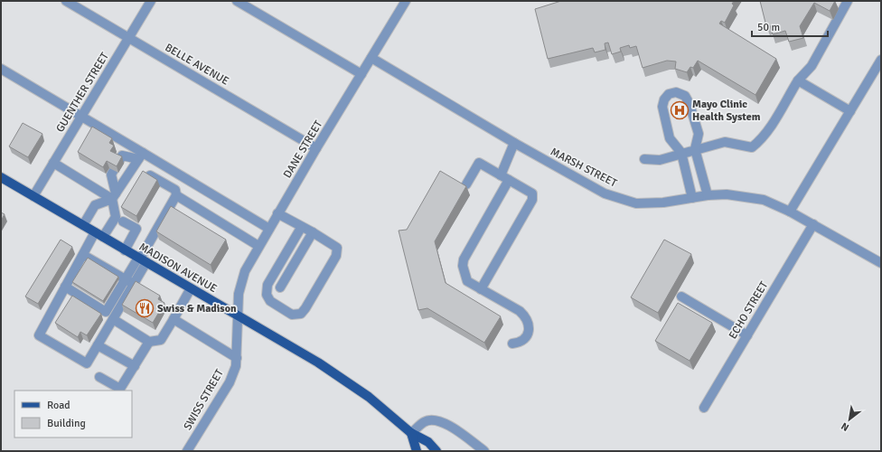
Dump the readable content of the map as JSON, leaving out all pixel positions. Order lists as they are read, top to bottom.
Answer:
{
  "streets": {
    "main road": ["MADISON AVENUE"],
    "street": [
      "BELLE AVENUE",
      "GUENTHER STREET",
      "DANE STREET",
      "MARSH STREET",
      "ECHO STREET",
      "SWISS STREET"
    ]
  },
  "crossings": [
    ["BELLE AVENUE", "GUENTHER STREET"],
    ["BELLE AVENUE", "DANE STREET"],
    ["GUENTHER STREET", "MADISON AVENUE"],
    ["DANE STREET", "MARSH STREET"],
    ["DANE STREET", "MADISON AVENUE"],
    ["DANE STREET", "SWISS STREET"],
    ["MARSH STREET", "ECHO STREET"],
    ["MADISON AVENUE", "SWISS STREET"]
  ],
  "places": {
    "hospital": ["Mayo Clinic Health System"],
    "restaurant": ["Swiss & Madison"]
  },
  "legend": ["Road", "Building"],
  "scale_bar": "50 m",
  "north": "bottom left"
}
